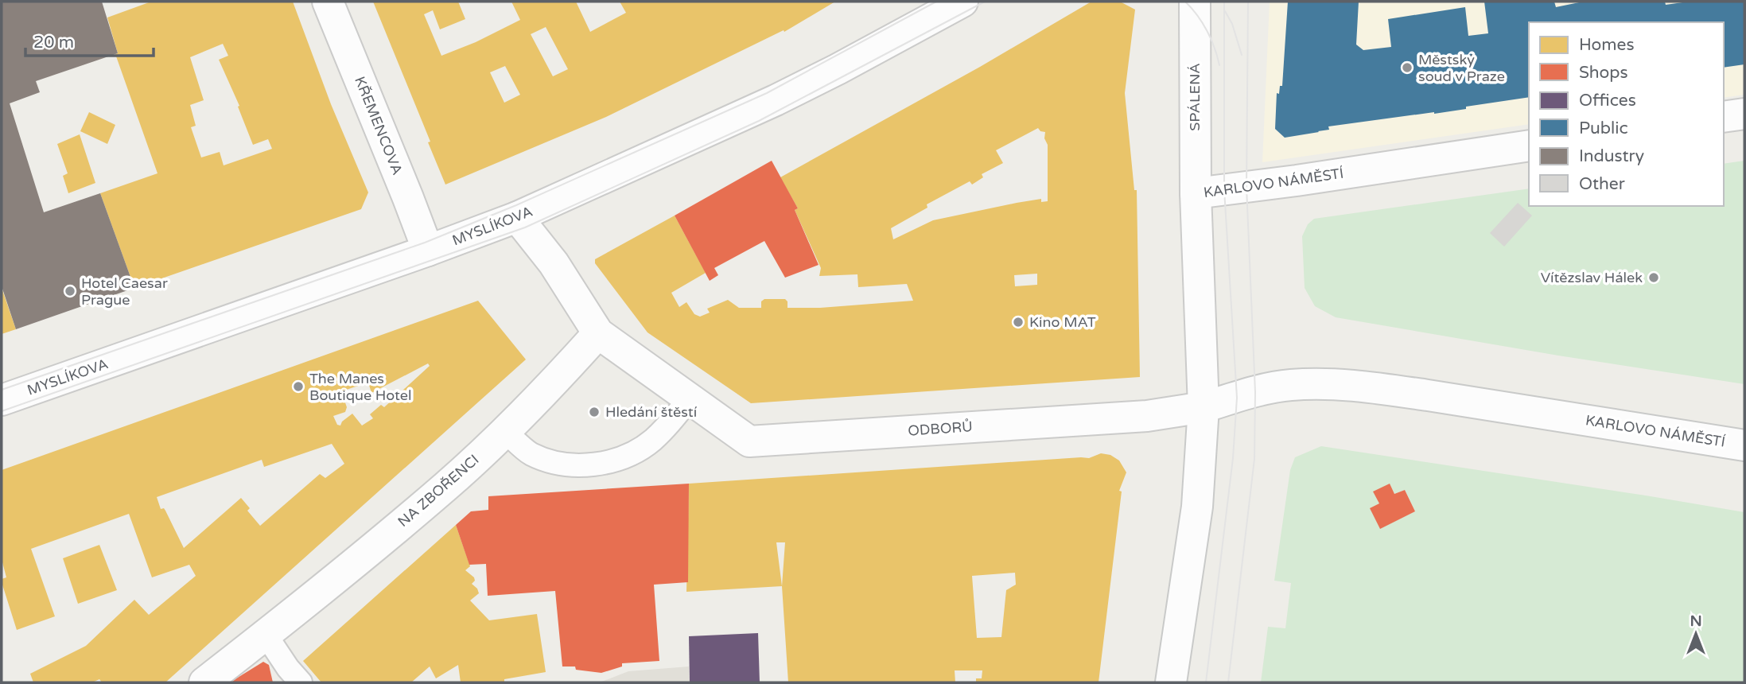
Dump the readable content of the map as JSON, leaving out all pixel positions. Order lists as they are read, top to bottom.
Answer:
{
  "streets": {
    "street": [
      "SPÁLENÁ",
      "KŘEMENCOVA",
      "KARLOVO NÁMĚSTÍ",
      "MYSLÍKOVA",
      "ODBORŮ",
      "NA ZBOŘENCI"
    ]
  },
  "crossings": [
    ["SPÁLENÁ", "KARLOVO NÁMĚSTÍ"],
    ["KŘEMENCOVA", "MYSLÍKOVA"],
    ["KARLOVO NÁMĚSTÍ", "ODBORŮ"],
    ["MYSLÍKOVA", "ODBORŮ"],
    ["ODBORŮ", "NA ZBOŘENCI"]
  ],
  "places": [
    "Městský soud v Praze",
    "Vítězslav Hálek",
    "Hotel Caesar Prague",
    "Kino MAT",
    "The Manes Boutique Hotel",
    "Hledání štěstí"
  ],
  "legend": [
    "Homes",
    "Shops",
    "Offices",
    "Public",
    "Industry",
    "Other"
  ],
  "scale_bar": "20 m",
  "north": "top"
}
